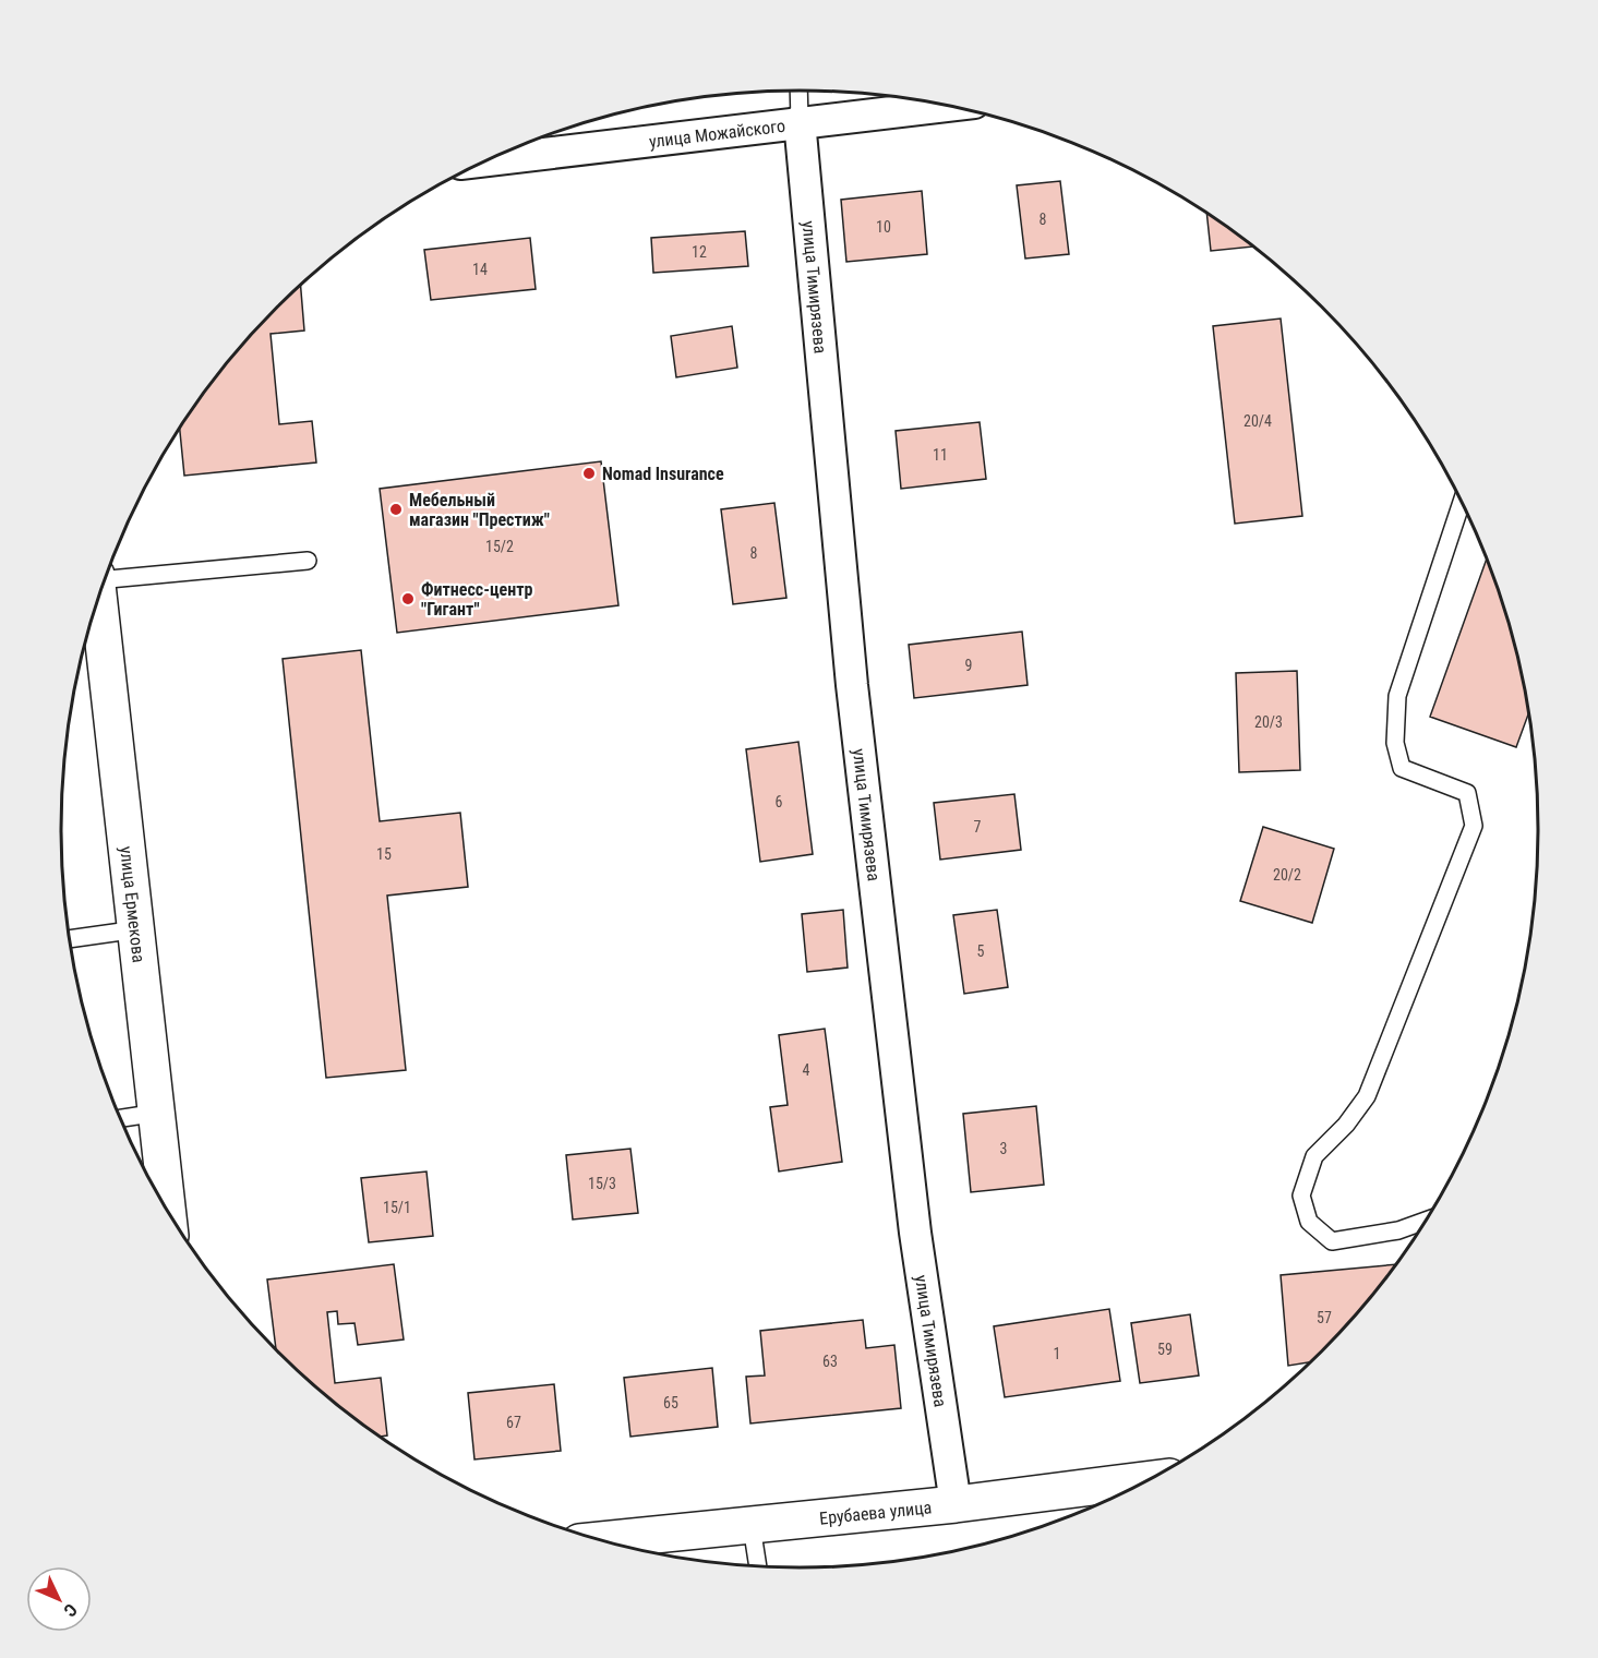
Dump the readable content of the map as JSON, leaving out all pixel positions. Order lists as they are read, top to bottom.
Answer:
{
  "streets": {
    "main road": ["улица Ермекова", "Ерубаева улица"],
    "street": ["улица Можайского", "улица Тимирязева"]
  },
  "crossings": [
    ["улица Можайского", "улица Тимирязева"],
    ["улица Тимирязева", "Ерубаева улица"]
  ],
  "places": ["Nomad Insurance", "Мебельный магазин \"Престиж\"", "Фитнесс-центр \"Гигант\""],
  "house_numbers": [
    "8",
    "10",
    "12",
    "14",
    "20/4",
    "11",
    "15/2",
    "8",
    "9",
    "20/3",
    "6",
    "7",
    "15",
    "20/2",
    "5",
    "4",
    "3",
    "15/3",
    "15/1",
    "57",
    "59",
    "1",
    "63",
    "65",
    "67"
  ],
  "north": "bottom right"
}
